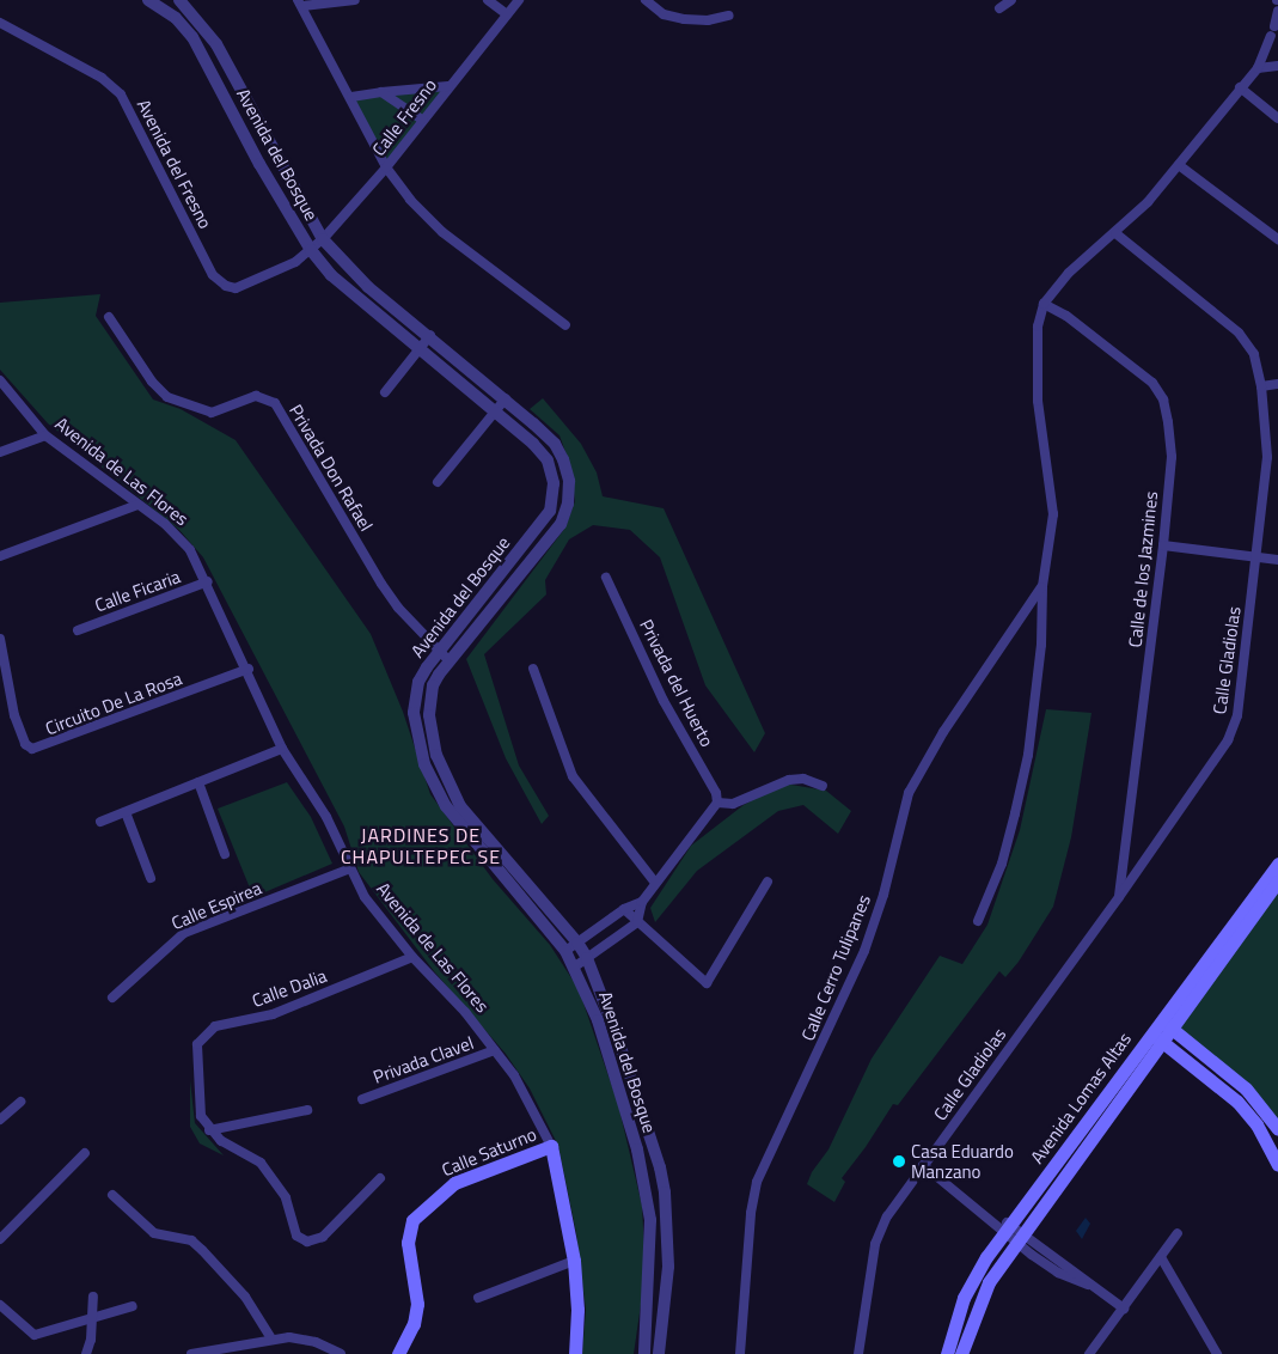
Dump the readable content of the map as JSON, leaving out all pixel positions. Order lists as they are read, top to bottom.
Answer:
{
  "streets": {
    "main road": ["Avenida de Las Flores", "Avenida Lomas Altas", "Calle Saturno"],
    "street": [
      "Calle Fresno",
      "Avenida del Bosque",
      "Avenida del Fresno",
      "Privada Don Rafael",
      "Calle de los Jazmines",
      "Calle Ficaria",
      "Calle Gladiolas",
      "Privada del Huerto",
      "Circuito De La Rosa",
      "Calle Espirea",
      "Calle Cerro Tulipanes",
      "Calle Dalia",
      "Privada Clavel"
    ]
  },
  "crossings": [
    ["Calle Fresno", "Avenida del Bosque"],
    ["Calle Fresno", "Avenida del Fresno"],
    ["Avenida del Bosque", "Avenida del Fresno"],
    ["Avenida del Bosque", "Privada Don Rafael"],
    ["Avenida de Las Flores", "Calle Ficaria"],
    ["Avenida de Las Flores", "Circuito De La Rosa"],
    ["Avenida de Las Flores", "Calle Espirea"],
    ["Avenida de Las Flores", "Calle Dalia"],
    ["Avenida de Las Flores", "Privada Clavel"],
    ["Avenida de Las Flores", "Calle Saturno"],
    ["Calle de los Jazmines", "Calle Gladiolas"]
  ],
  "districts": ["JARDINES DE CHAPULTEPEC SE"],
  "places": ["Casa Eduardo Manzano"]
}
